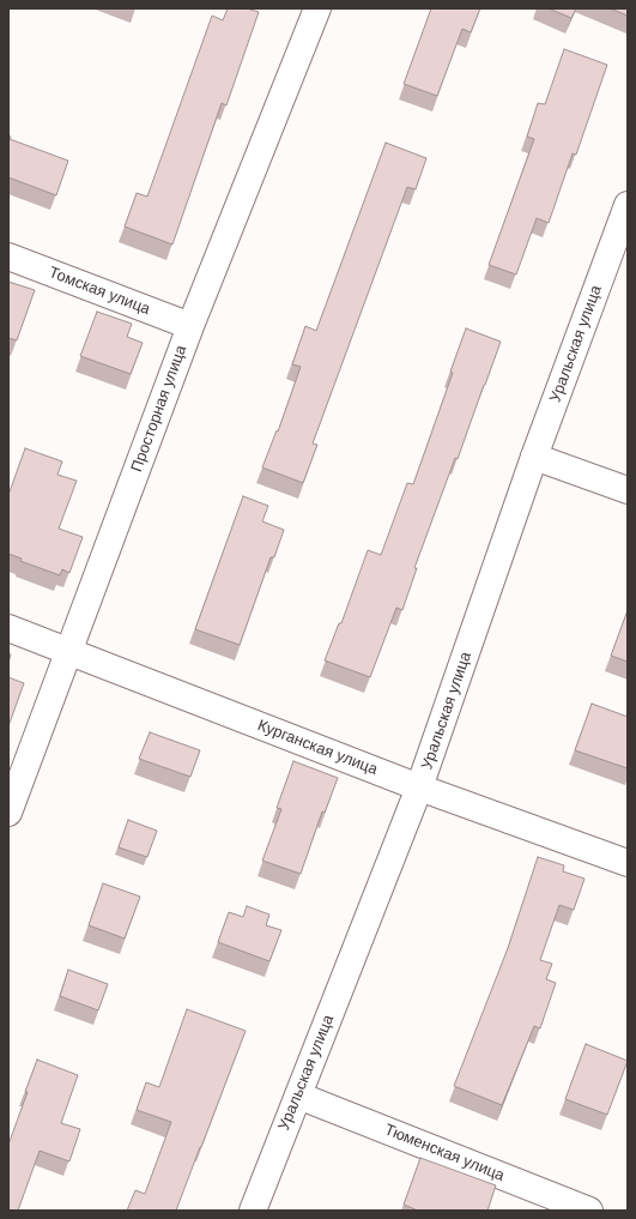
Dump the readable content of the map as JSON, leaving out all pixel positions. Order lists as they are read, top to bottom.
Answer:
{
  "streets": {
    "street": [
      "Томская улица",
      "Уральская улица",
      "Просторная улица",
      "Курганская улица",
      "Тюменская улица"
    ]
  },
  "crossings": [
    ["Томская улица", "Просторная улица"],
    ["Уральская улица", "Курганская улица"],
    ["Уральская улица", "Тюменская улица"],
    ["Просторная улица", "Курганская улица"]
  ]
}
